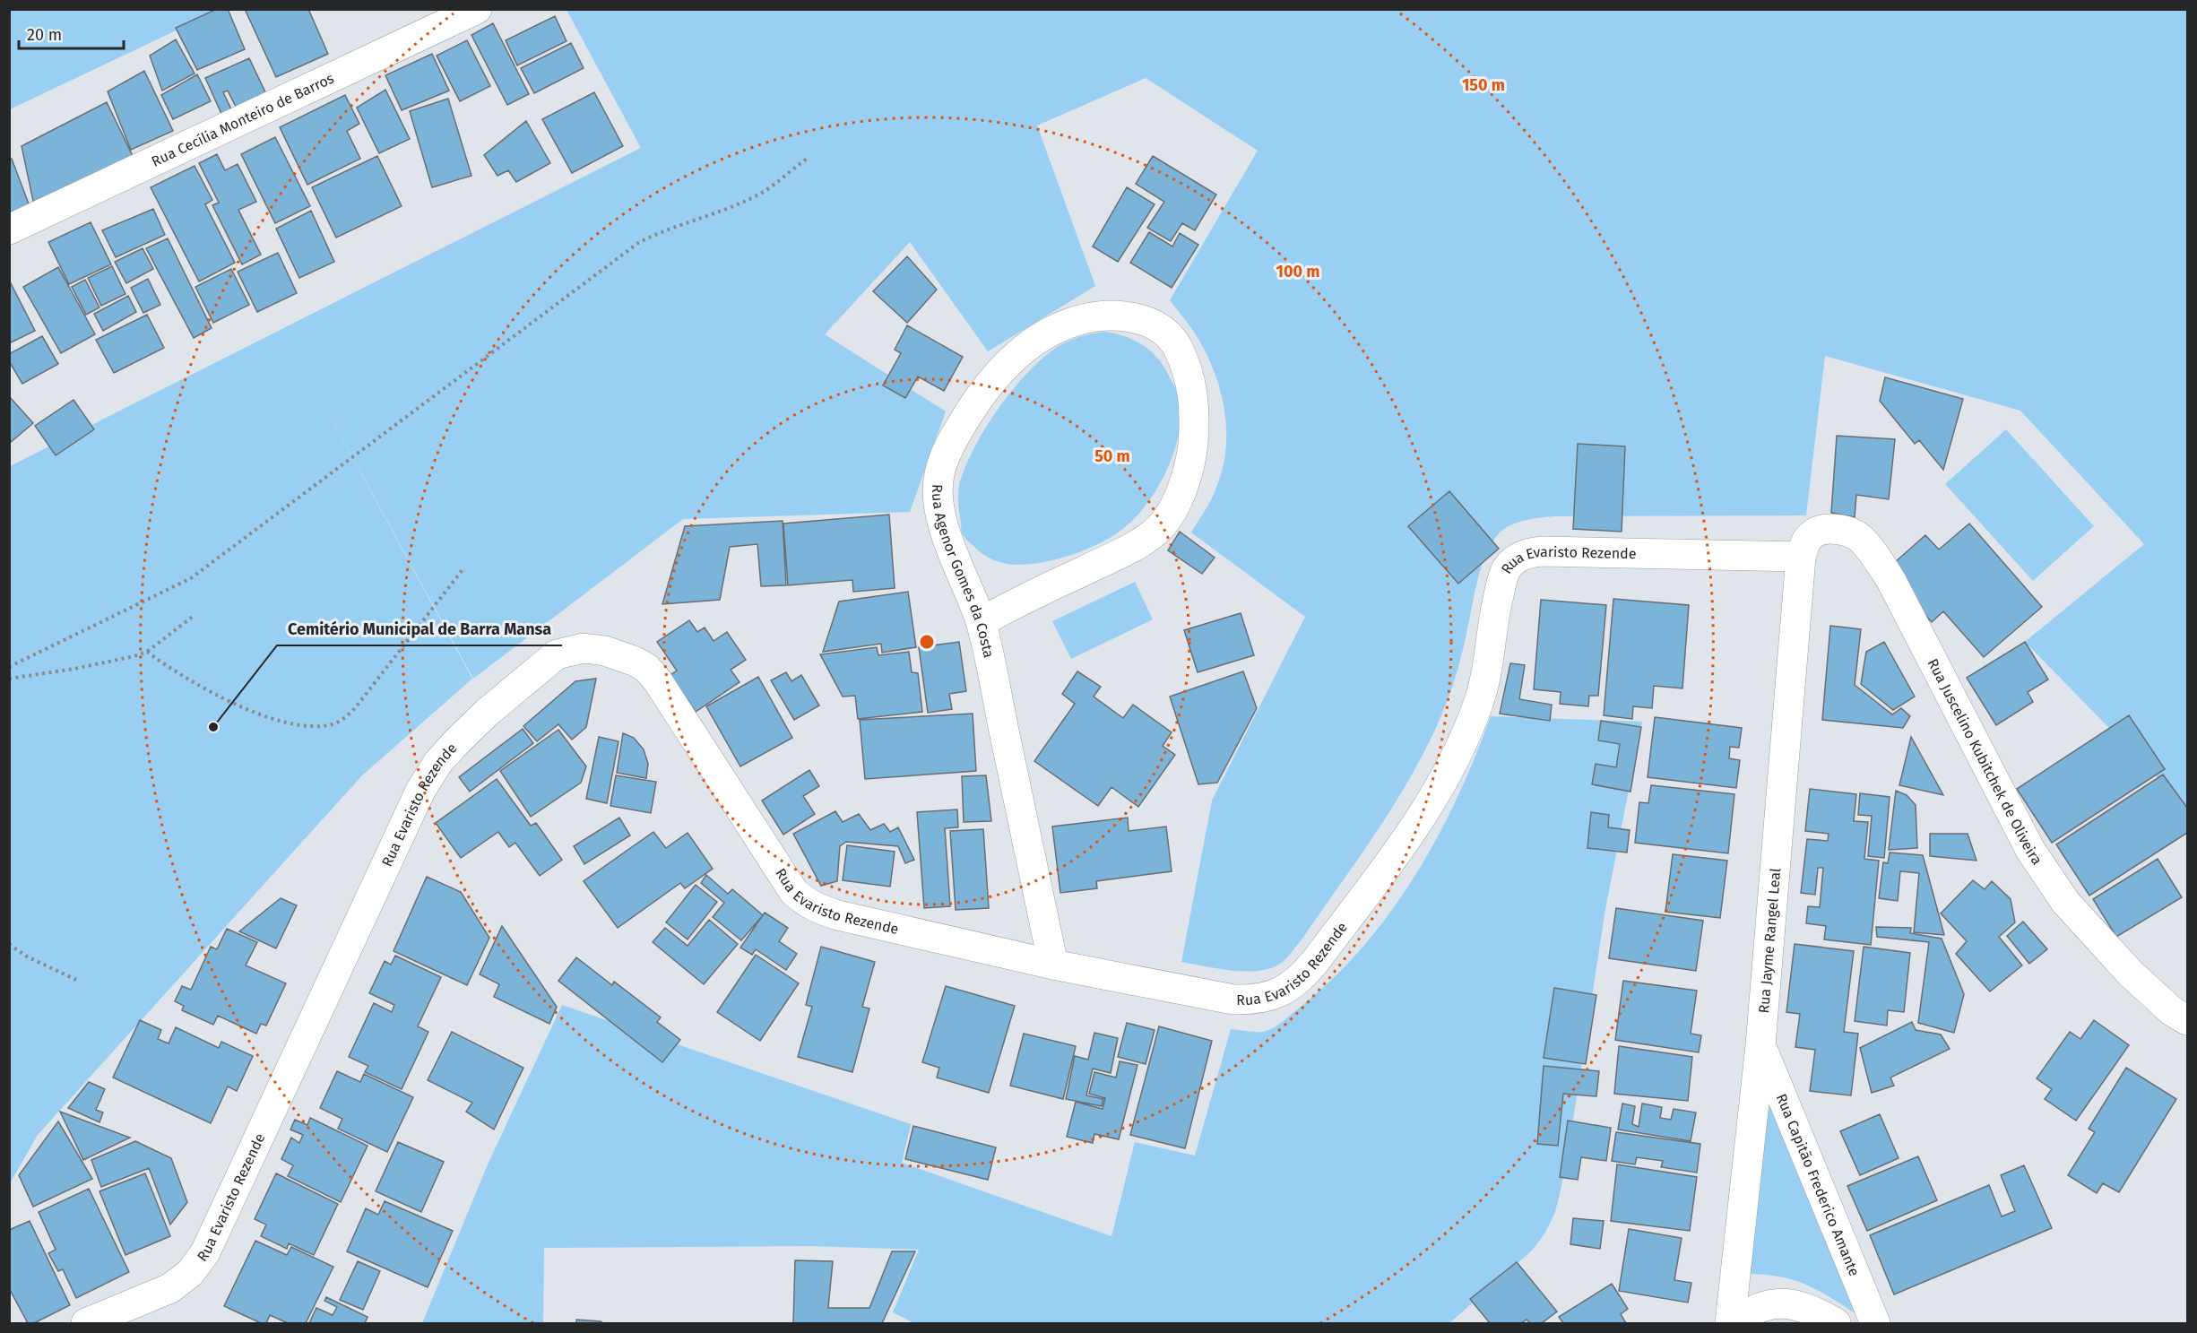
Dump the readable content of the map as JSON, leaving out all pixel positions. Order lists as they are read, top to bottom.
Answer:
{
  "streets": {
    "street": [
      "Rua Cecília Monteiro de Barros",
      "Rua Evaristo Rezende",
      "Rua Agenor Gomes da Costa",
      "Rua Juscelino Kubitchek de Oliveira",
      "Rua Jayme Rangel Leal",
      "Rua Capitão Frederico Amante"
    ]
  },
  "crossings": [
    ["Rua Evaristo Rezende", "Rua Agenor Gomes da Costa"],
    ["Rua Evaristo Rezende", "Rua Juscelino Kubitchek de Oliveira"],
    ["Rua Evaristo Rezende", "Rua Jayme Rangel Leal"],
    ["Rua Juscelino Kubitchek de Oliveira", "Rua Jayme Rangel Leal"],
    ["Rua Jayme Rangel Leal", "Rua Capitão Frederico Amante"]
  ],
  "places": ["Cemitério Municipal de Barra Mansa"],
  "scale_bar": "20 m",
  "rings": ["150 m", "100 m", "50 m"]
}
